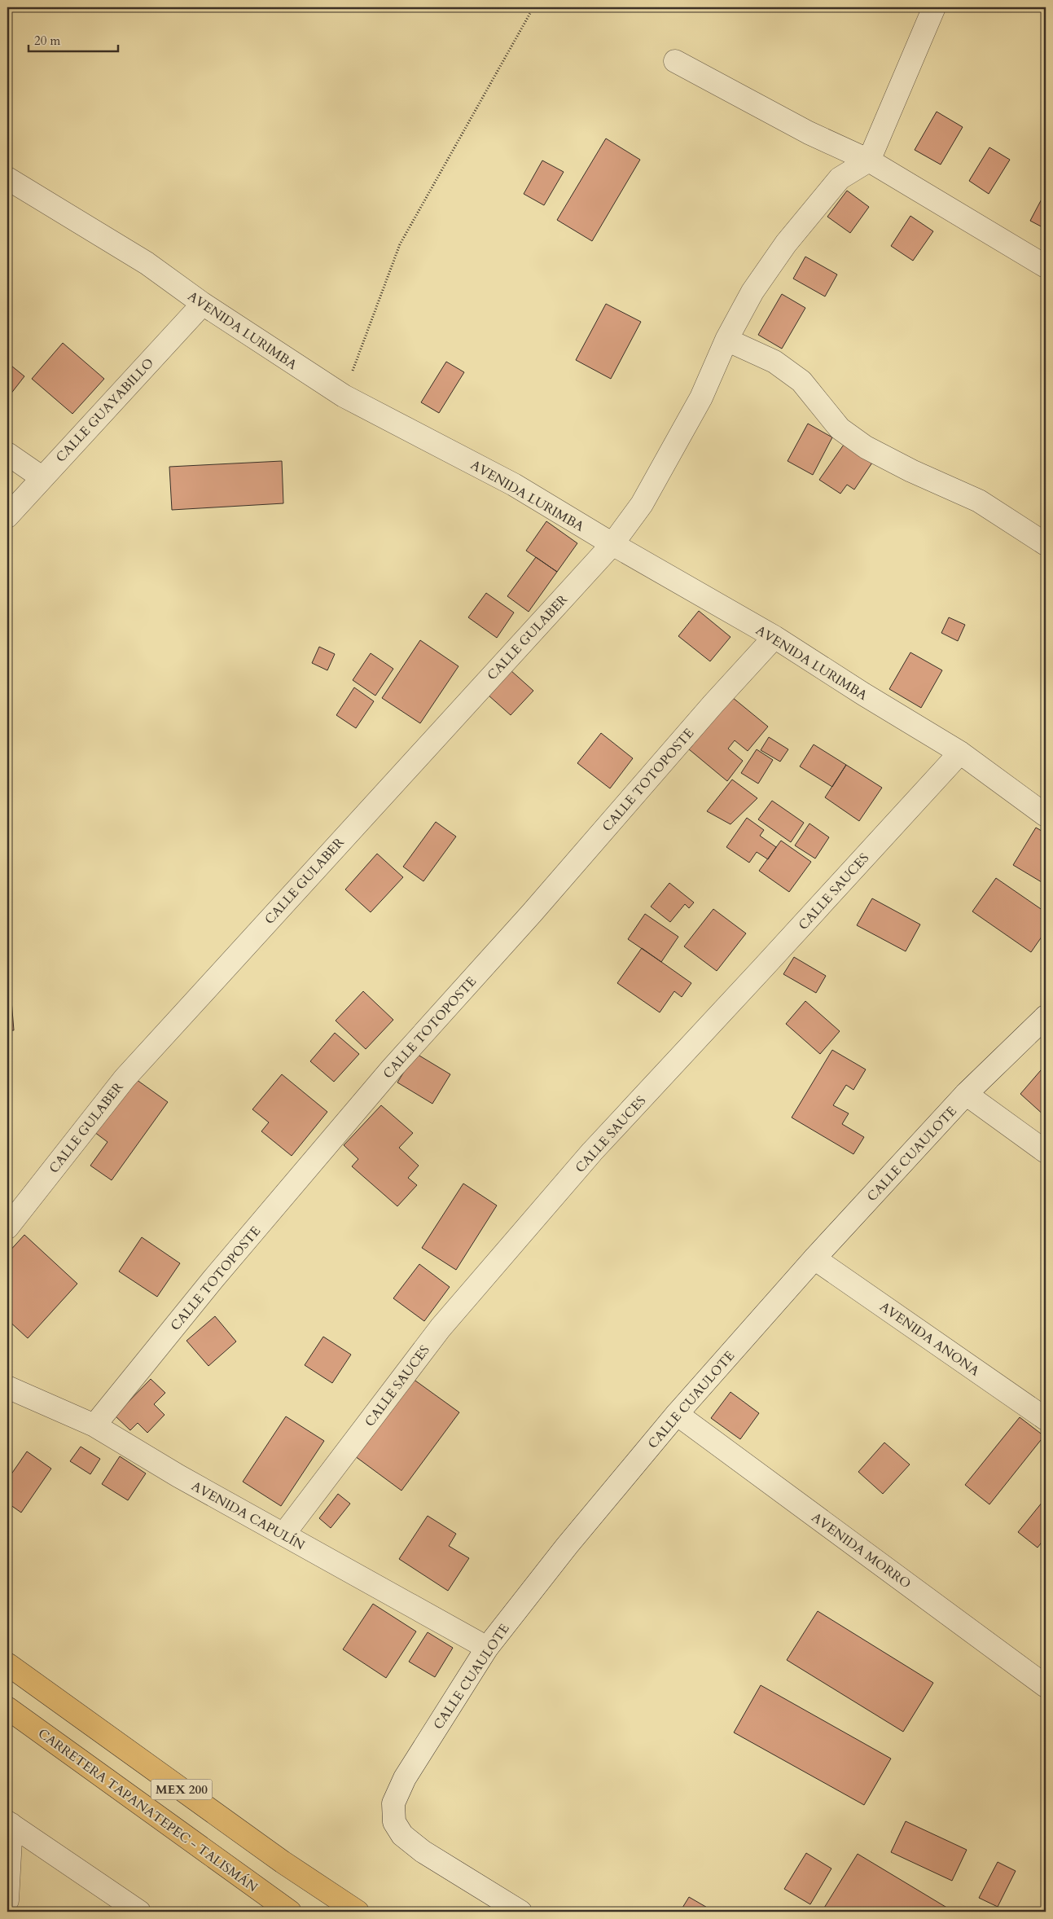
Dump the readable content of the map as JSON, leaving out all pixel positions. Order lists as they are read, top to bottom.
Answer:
{
  "streets": {
    "highway": ["MEX 200", "CARRETERA TAPANATEPEC - TALISMÁN"],
    "street": [
      "AVENIDA LURIMBA",
      "CALLE GUAYABILLO",
      "CALLE GULABER",
      "CALLE TOTOPOSTE",
      "CALLE SAUCES",
      "CALLE CUAULOTE",
      "AVENIDA ANONA",
      "AVENIDA CAPULÍN",
      "AVENIDA MORRO"
    ]
  },
  "crossings": [
    ["AVENIDA LURIMBA", "CALLE GUAYABILLO"],
    ["AVENIDA LURIMBA", "CALLE GULABER"],
    ["AVENIDA LURIMBA", "CALLE TOTOPOSTE"],
    ["AVENIDA LURIMBA", "CALLE SAUCES"],
    ["CALLE TOTOPOSTE", "AVENIDA CAPULÍN"],
    ["CALLE SAUCES", "AVENIDA CAPULÍN"],
    ["CALLE CUAULOTE", "AVENIDA ANONA"],
    ["CALLE CUAULOTE", "AVENIDA CAPULÍN"],
    ["CALLE CUAULOTE", "AVENIDA MORRO"]
  ],
  "scale_bar": "20 m"
}
